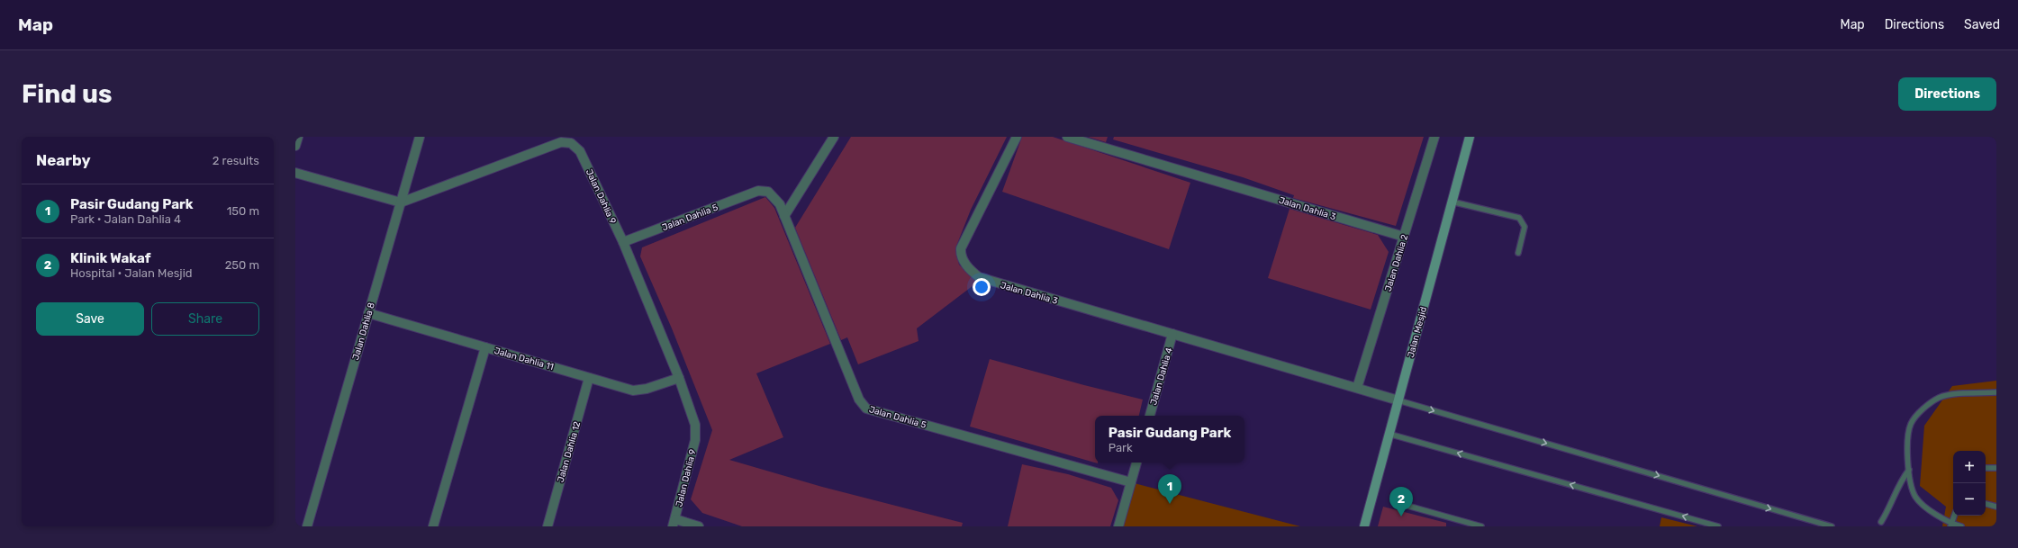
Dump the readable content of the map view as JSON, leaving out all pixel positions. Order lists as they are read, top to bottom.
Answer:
{
  "streets": {
    "main road": ["Jalan Mesjid"],
    "street": [
      "Jalan Dahlia 9",
      "Jalan Dahlia 3",
      "Jalan Dahlia 5",
      "Jalan Dahlia 2",
      "Jalan Dahlia 8",
      "Jalan Dahlia 11",
      "Jalan Dahlia 4",
      "Jalan Dahlia 12"
    ]
  },
  "crossings": [
    ["Jalan Dahlia 9", "Jalan Dahlia 5"],
    ["Jalan Dahlia 9", "Jalan Dahlia 8"],
    ["Jalan Dahlia 9", "Jalan Dahlia 11"],
    ["Jalan Dahlia 3", "Jalan Dahlia 2"],
    ["Jalan Dahlia 3", "Jalan Mesjid"],
    ["Jalan Dahlia 3", "Jalan Dahlia 4"],
    ["Jalan Dahlia 8", "Jalan Dahlia 11"],
    ["Jalan Dahlia 11", "Jalan Dahlia 12"]
  ],
  "page": {
    "header": "Map",
    "nav": ["Map", "Directions", "Saved"],
    "buttons": [
      "Directions",
      ["Save", "Share"]
    ],
    "title": "Find us",
    "heading": ["Nearby", "2 results"],
    "list": [
      {
        "mark": "1",
        "name": "Pasir Gudang Park",
        "note": "Park · Jalan Dahlia 4",
        "value": "150 m"
      },
      {
        "mark": "2",
        "name": "Klinik Wakaf",
        "note": "Hospital · Jalan Mesjid",
        "value": "250 m"
      }
    ],
    "popup": ["Pasir Gudang Park", "Park"],
    "map_buttons": ["+", "−"],
    "pins": ["1", "2"]
  }
}
